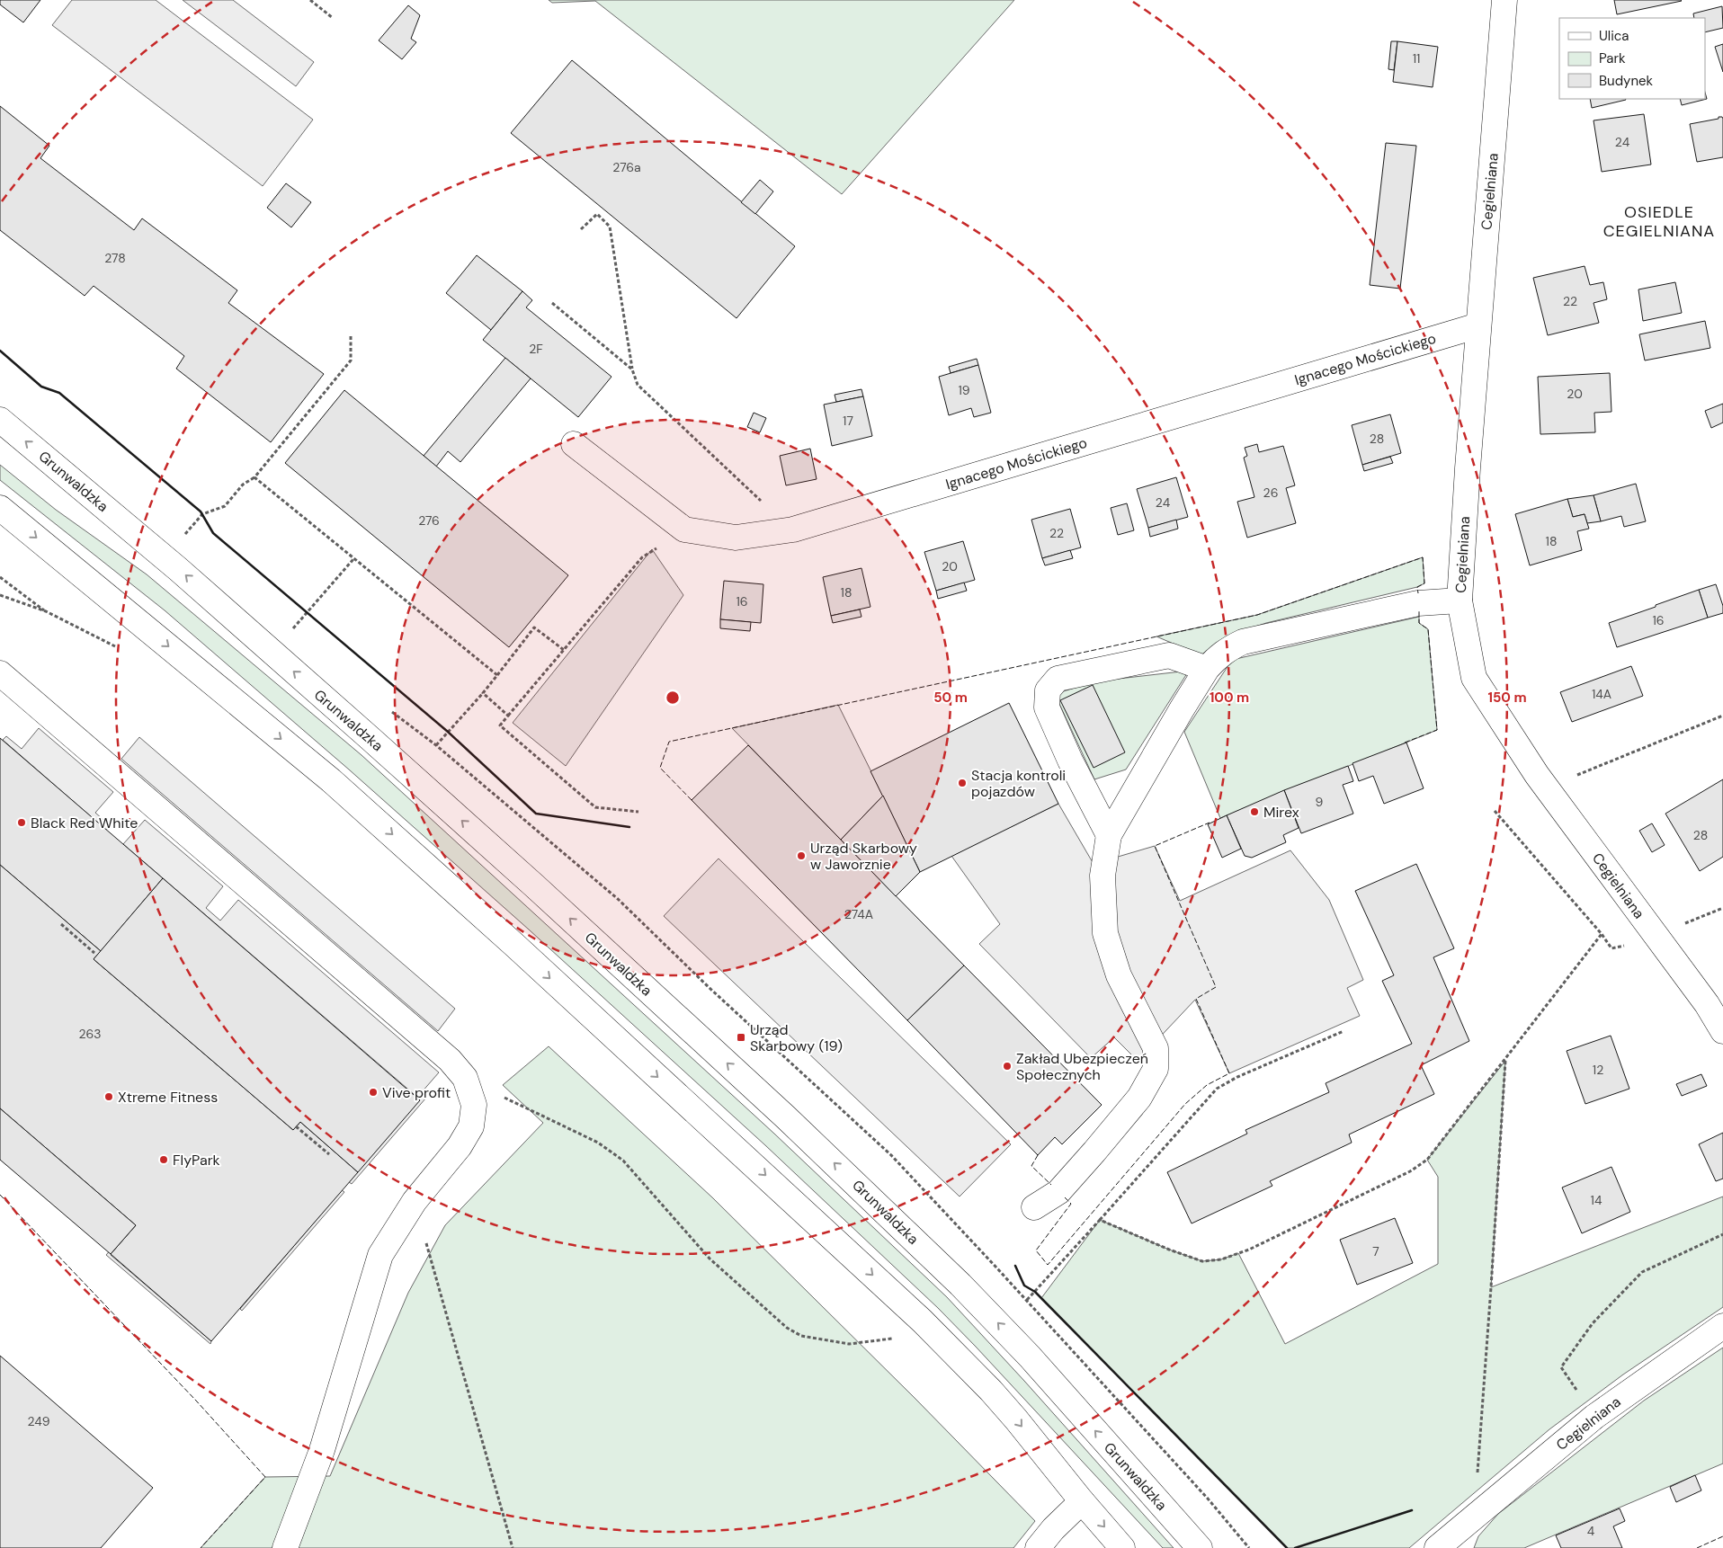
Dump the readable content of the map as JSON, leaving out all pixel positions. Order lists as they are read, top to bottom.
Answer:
{
  "streets": {
    "main road": ["Cegielniana", "Ignacego Mościckiego", "Grunwaldzka"]
  },
  "crossings": [
    ["Cegielniana", "Ignacego Mościckiego"]
  ],
  "districts": ["OSIEDLE CEGIELNIANA"],
  "places": {
    "other": [
      "Stacja kontroli pojazdów",
      "Mirex",
      "Black Red White",
      "Urząd Skarbowy w Jaworznie",
      "Zakład Ubezpieczeń Społecznych",
      "Vive profit",
      "Xtreme Fitness",
      "FlyPark"
    ],
    "transit": ["Urząd Skarbowy (19)"]
  },
  "house_numbers": [
    "11",
    "24",
    "276a",
    "278",
    "22",
    "2F",
    "19",
    "20",
    "17",
    "28",
    "26",
    "24",
    "276",
    "22",
    "18",
    "20",
    "18",
    "16",
    "16",
    "14A",
    "9",
    "28",
    "274A",
    "263",
    "12",
    "14",
    "7",
    "249",
    "4"
  ],
  "legend": ["Ulica", "Park", "Budynek"],
  "rings": ["50 m", "100 m", "150 m"]
}
